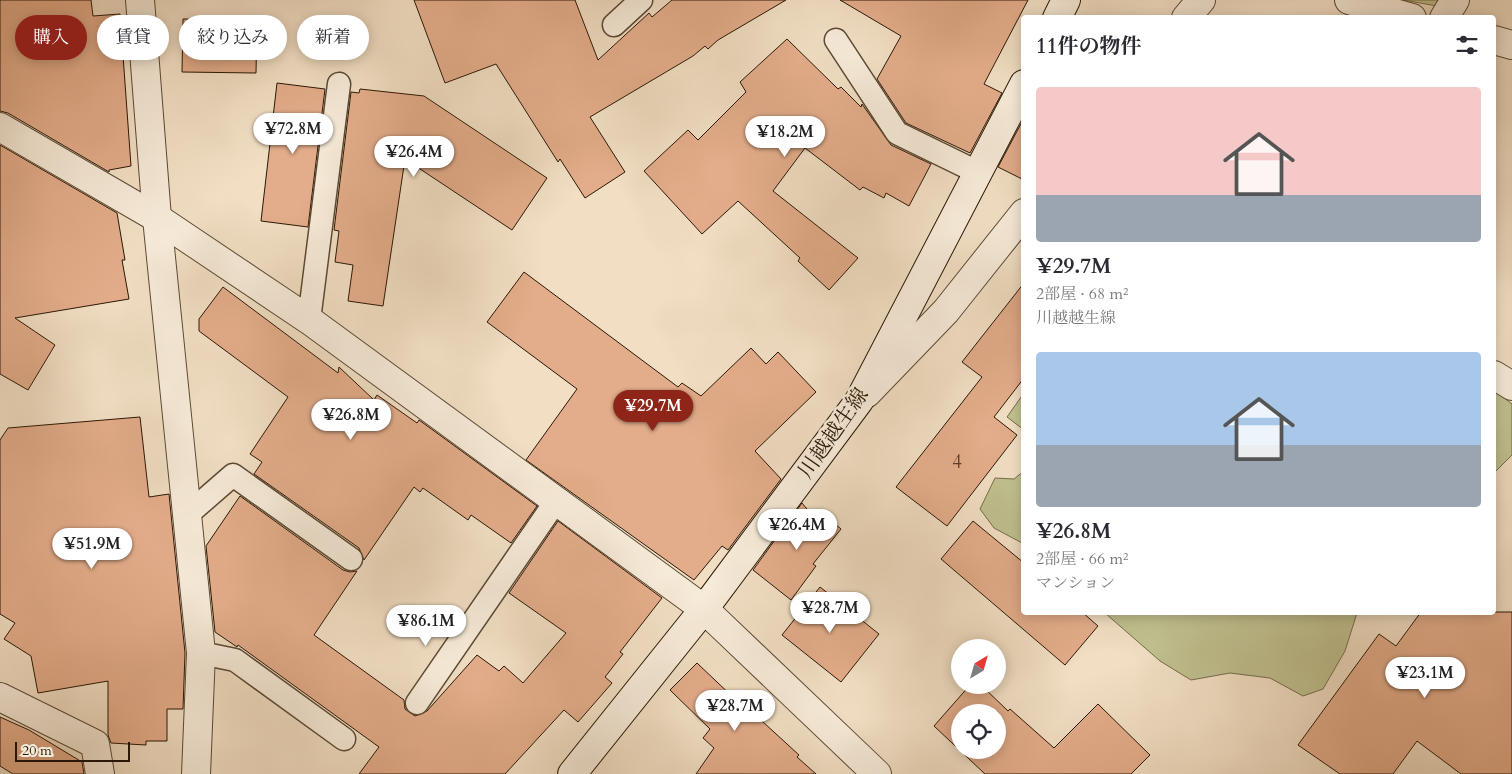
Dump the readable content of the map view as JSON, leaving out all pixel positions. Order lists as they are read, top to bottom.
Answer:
{
  "streets": {
    "street": ["川越越生線"]
  },
  "house_numbers": ["4"],
  "scale_bar": "20 m",
  "north": "top right",
  "page": {
    "chip": [
      "購入",
      "賃貸",
      "絞り込み",
      "新着"
    ],
    "heading": "11件の物件",
    "list": [
      {
        "name": "¥29.7M",
        "note": "2部屋 · 68 m² · 川越越生線"
      },
      {
        "name": "¥26.8M",
        "note": "2部屋 · 66 m² · マンション"
      }
    ],
    "price": [
      "¥72.8M",
      "¥18.2M",
      "¥26.4M",
      "¥29.7M",
      "¥26.8M",
      "¥26.4M",
      "¥51.9M",
      "¥28.7M",
      "¥86.1M",
      "¥23.1M",
      "¥28.7M"
    ],
    "scale": "20 m"
  }
}
